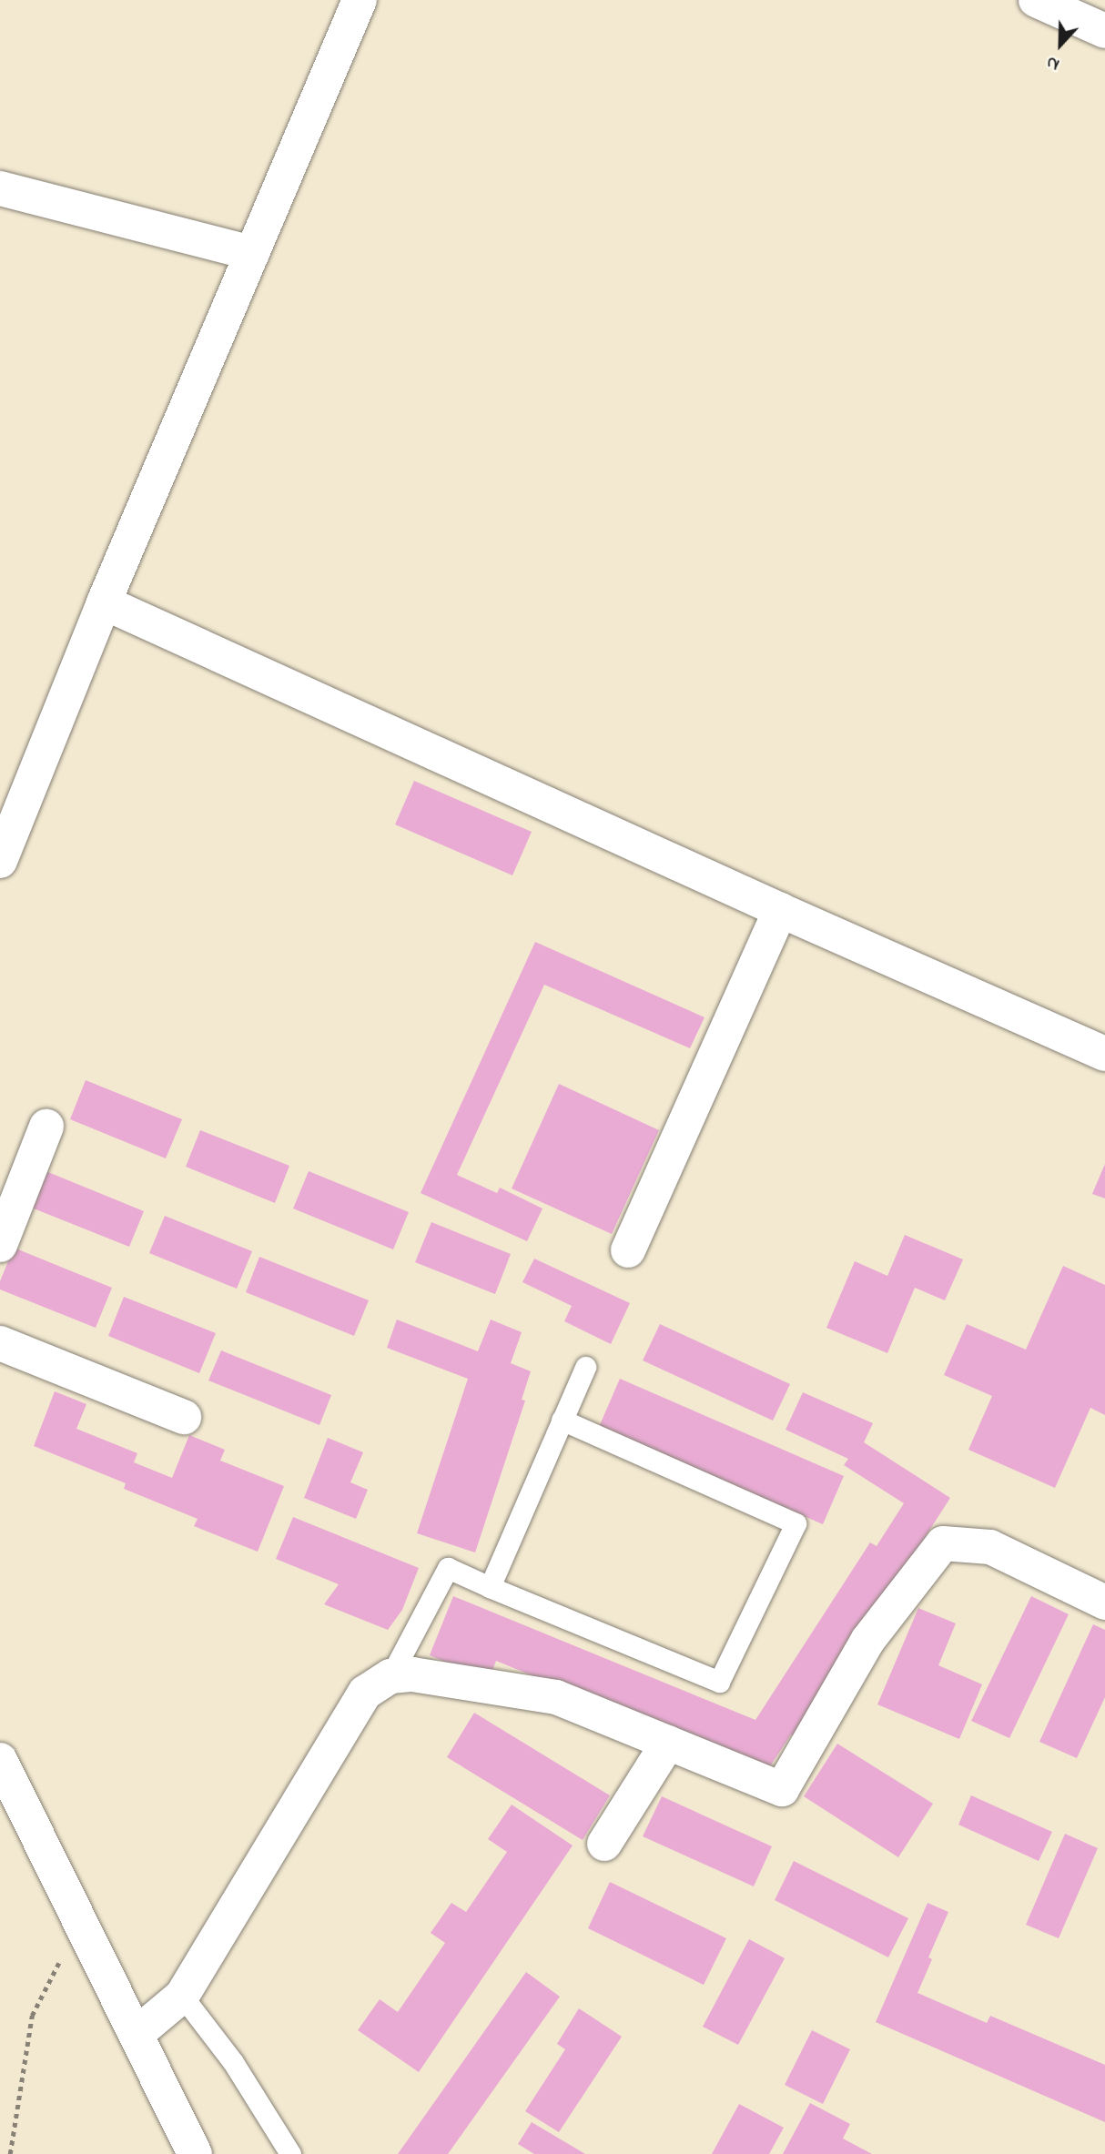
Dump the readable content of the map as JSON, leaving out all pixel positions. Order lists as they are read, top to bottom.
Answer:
{
  "north": "bottom"
}
